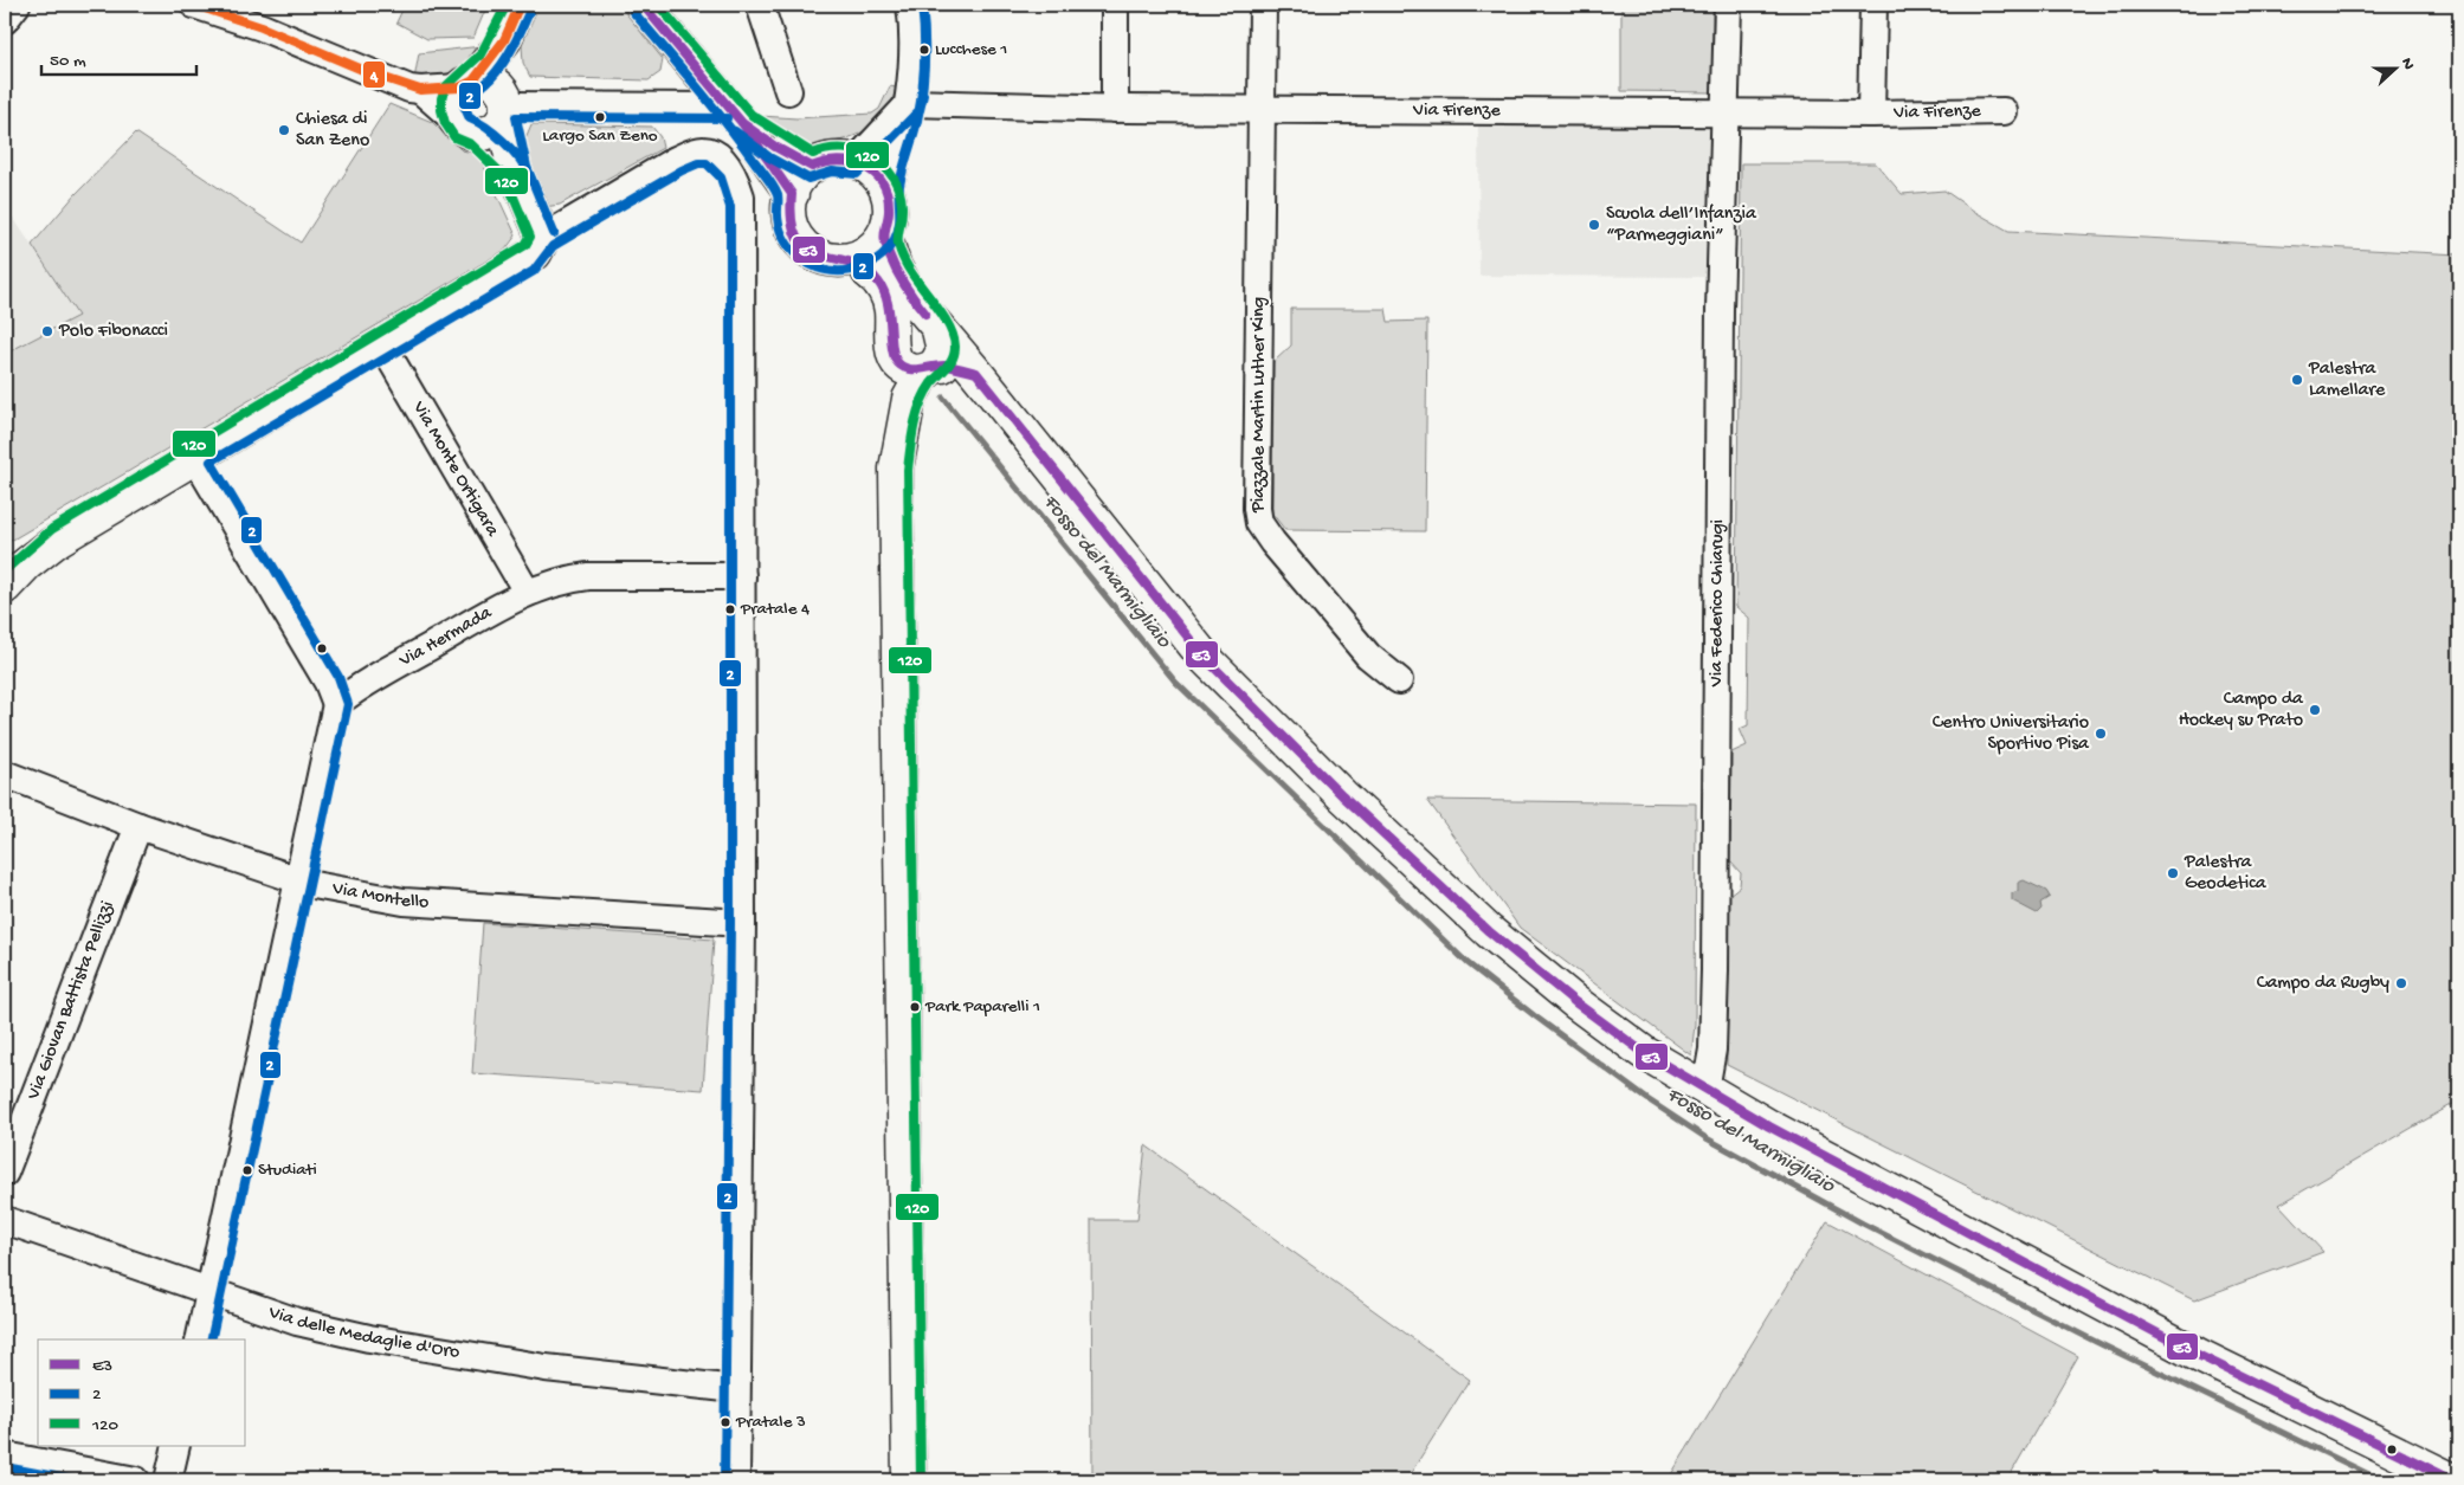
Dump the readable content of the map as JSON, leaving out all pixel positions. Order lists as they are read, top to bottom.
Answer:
{
  "streets": {
    "street": [
      "Via Firenze",
      "Piazzale Martin Luther King",
      "Via Monte Ortigara",
      "Via Federico Chiarugi",
      "Via Hermada",
      "Via Montello",
      "Via Giovan Battista Pellizzi",
      "Via delle Medaglie d'Oro"
    ]
  },
  "crossings": [
    ["Via Firenze", "Piazzale Martin Luther King"],
    ["Via Firenze", "Via Federico Chiarugi"],
    ["Via Monte Ortigara", "Via Hermada"],
    ["Via Montello", "Via Giovan Battista Pellizzi"]
  ],
  "water": ["Fosso del Marmigliaio"],
  "places": [
    "Lucchese 1",
    "Largo San Zeno",
    "Chiesa di San Zeno",
    "Scuola dell’Infanzia “Parmeggiani”",
    "Polo Fibonacci",
    "Palestra Lamellare",
    "Pratale 4",
    "Campo da Hockey su Prato",
    "Centro Universitario Sportivo Pisa",
    "Palestra Geodetica",
    "Campo da Rugby",
    "Park Paparelli 1",
    "Studiati",
    "Pratale 3"
  ],
  "lines": [
    "transit line E3",
    "transit line 2",
    "transit line 120",
    "transit line 4"
  ],
  "legend": ["E3", "2", "120"],
  "scale_bar": "50 m",
  "north": "right"
}
